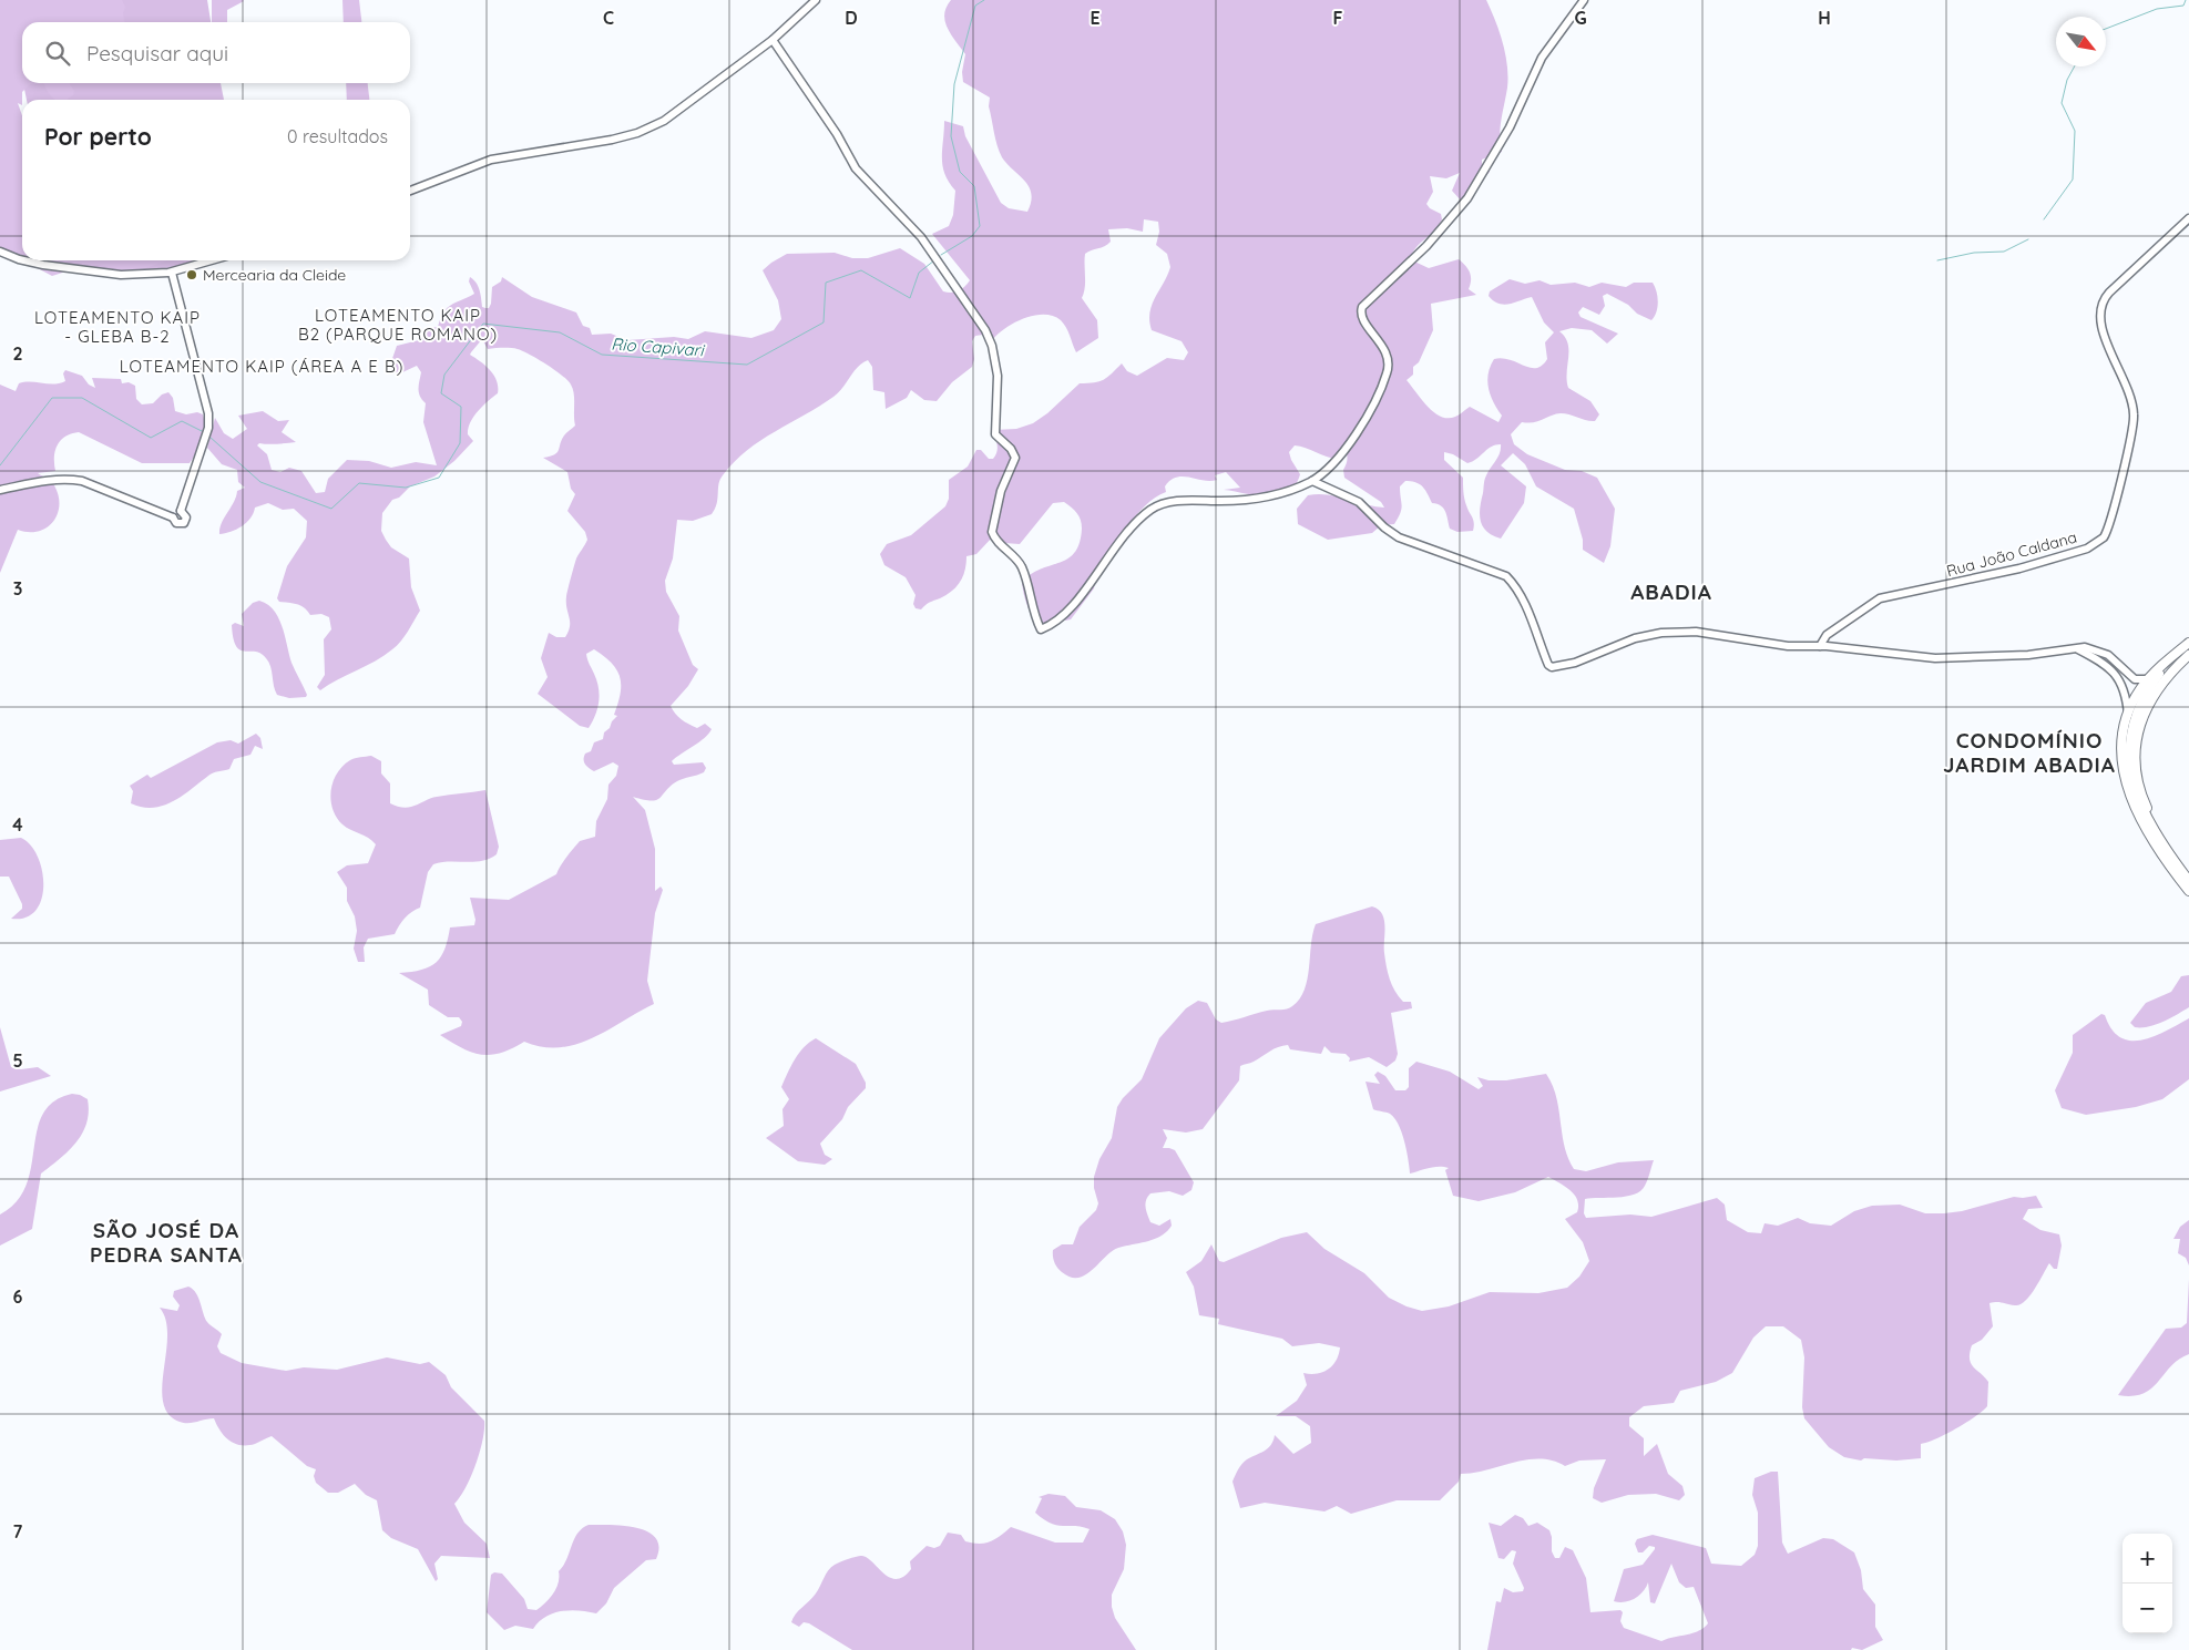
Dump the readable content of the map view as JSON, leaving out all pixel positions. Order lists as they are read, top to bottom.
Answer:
{
  "streets": {
    "street": ["Rua João Caldana"]
  },
  "districts": [
    "LOTEAMENTO KAIP B2 (PARQUE ROMANO)",
    "LOTEAMENTO KAIP - GLEBA B-2",
    "LOTEAMENTO KAIP (ÁREA A E B)",
    "ABADIA",
    "CONDOMÍNIO JARDIM ABADIA",
    "SÃO JOSÉ DA PEDRA SANTA"
  ],
  "water": ["Rio Capivari"],
  "places": ["Mercearia da Cleide"],
  "north": "bottom right",
  "page": {
    "search": "Pesquisar aqui",
    "heading": ["Por perto", "0 resultados"],
    "map_buttons": ["+", "−"]
  },
  "grid": {
    "columns": [
      "C",
      "D",
      "E",
      "F",
      "G",
      "H"
    ],
    "rows": [
      "2",
      "3",
      "4",
      "5",
      "6",
      "7"
    ]
  }
}
